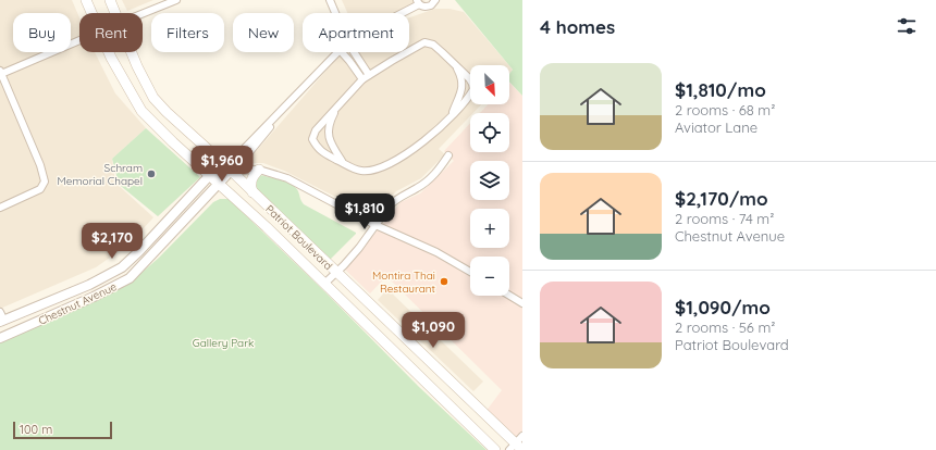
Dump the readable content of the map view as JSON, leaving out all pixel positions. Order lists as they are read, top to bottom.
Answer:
{
  "streets": {
    "main road": ["Patriot Boulevard"],
    "street": ["Chestnut Avenue"]
  },
  "crossings": [
    ["Patriot Boulevard", "Chestnut Avenue"]
  ],
  "parks": ["Gallery Park"],
  "places": ["Schram Memorial Chapel", "Montira Thai Restaurant"],
  "scale_bar": "100 m",
  "north": "bottom right",
  "page": {
    "heading": "4 homes",
    "chip": [
      "Buy",
      "Rent",
      "Filters",
      "New",
      "Apartment"
    ],
    "list": [
      {
        "name": "$1,810/mo",
        "note": "2 rooms · 68 m² · Aviator Lane"
      },
      {
        "name": "$2,170/mo",
        "note": "2 rooms · 74 m² · Chestnut Avenue"
      },
      {
        "name": "$1,090/mo",
        "note": "2 rooms · 56 m² · Patriot Boulevard"
      }
    ],
    "map_buttons": ["+", "−"],
    "price": [
      "$1,960",
      "$1,810",
      "$2,170",
      "$1,090"
    ],
    "scale": "100 m"
  }
}
